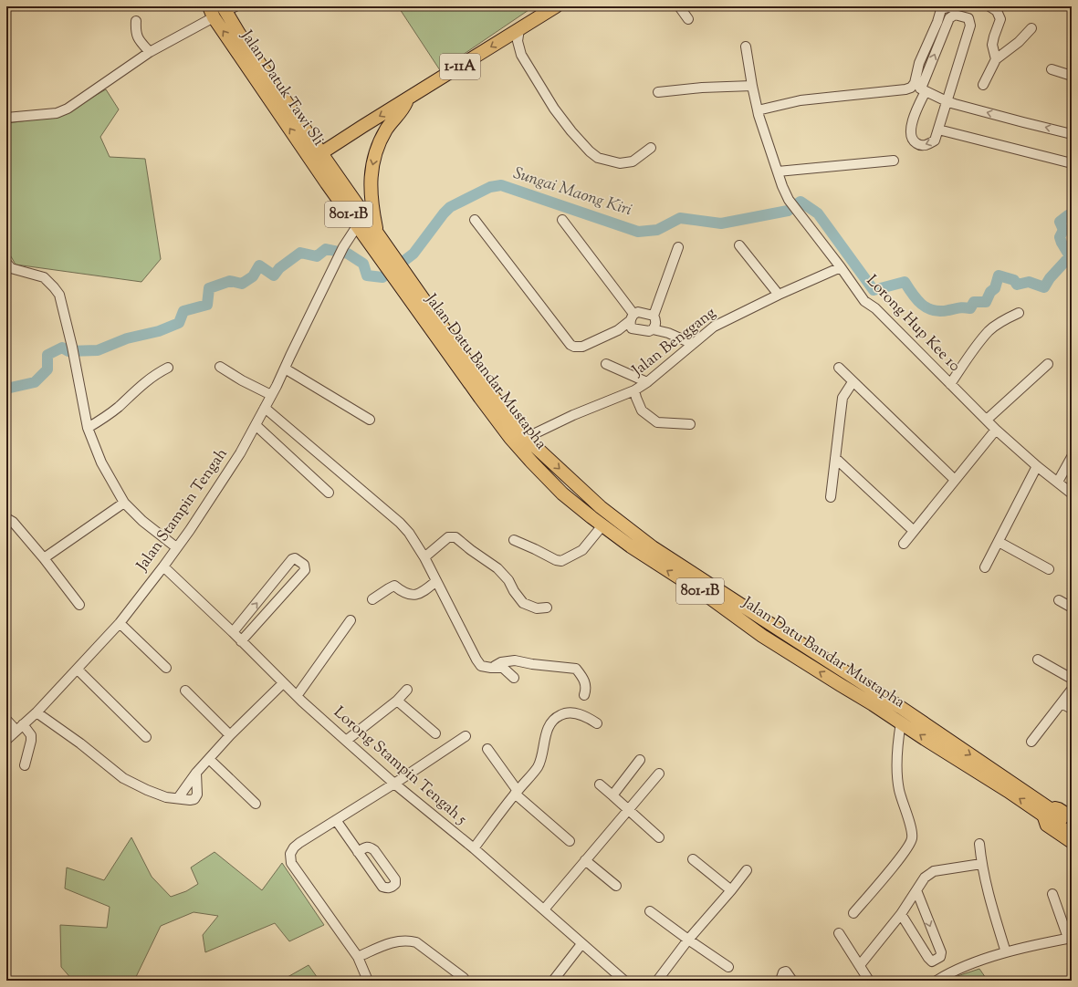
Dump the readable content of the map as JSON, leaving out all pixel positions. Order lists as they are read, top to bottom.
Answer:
{
  "streets": {
    "highway": [
      "1-11A",
      "Jalan Datuk Tawi Sli",
      "801-1B",
      "Jalan Datu Bandar Mustapha"
    ],
    "street": [
      "Lorong Hup Kee 10",
      "Jalan Benggang",
      "Jalan Stampin Tengah",
      "Lorong Stampin Tengah 5"
    ]
  },
  "crossings": [
    ["Jalan Datuk Tawi Sli", "Jalan Datu Bandar Mustapha"],
    ["Lorong Hup Kee 10", "Jalan Benggang"],
    ["Jalan Benggang", "Jalan Datu Bandar Mustapha"],
    ["Jalan Datu Bandar Mustapha", "Jalan Stampin Tengah"],
    ["Jalan Stampin Tengah", "Lorong Stampin Tengah 5"]
  ],
  "water": ["Sungai Maong Kiri"]
}
